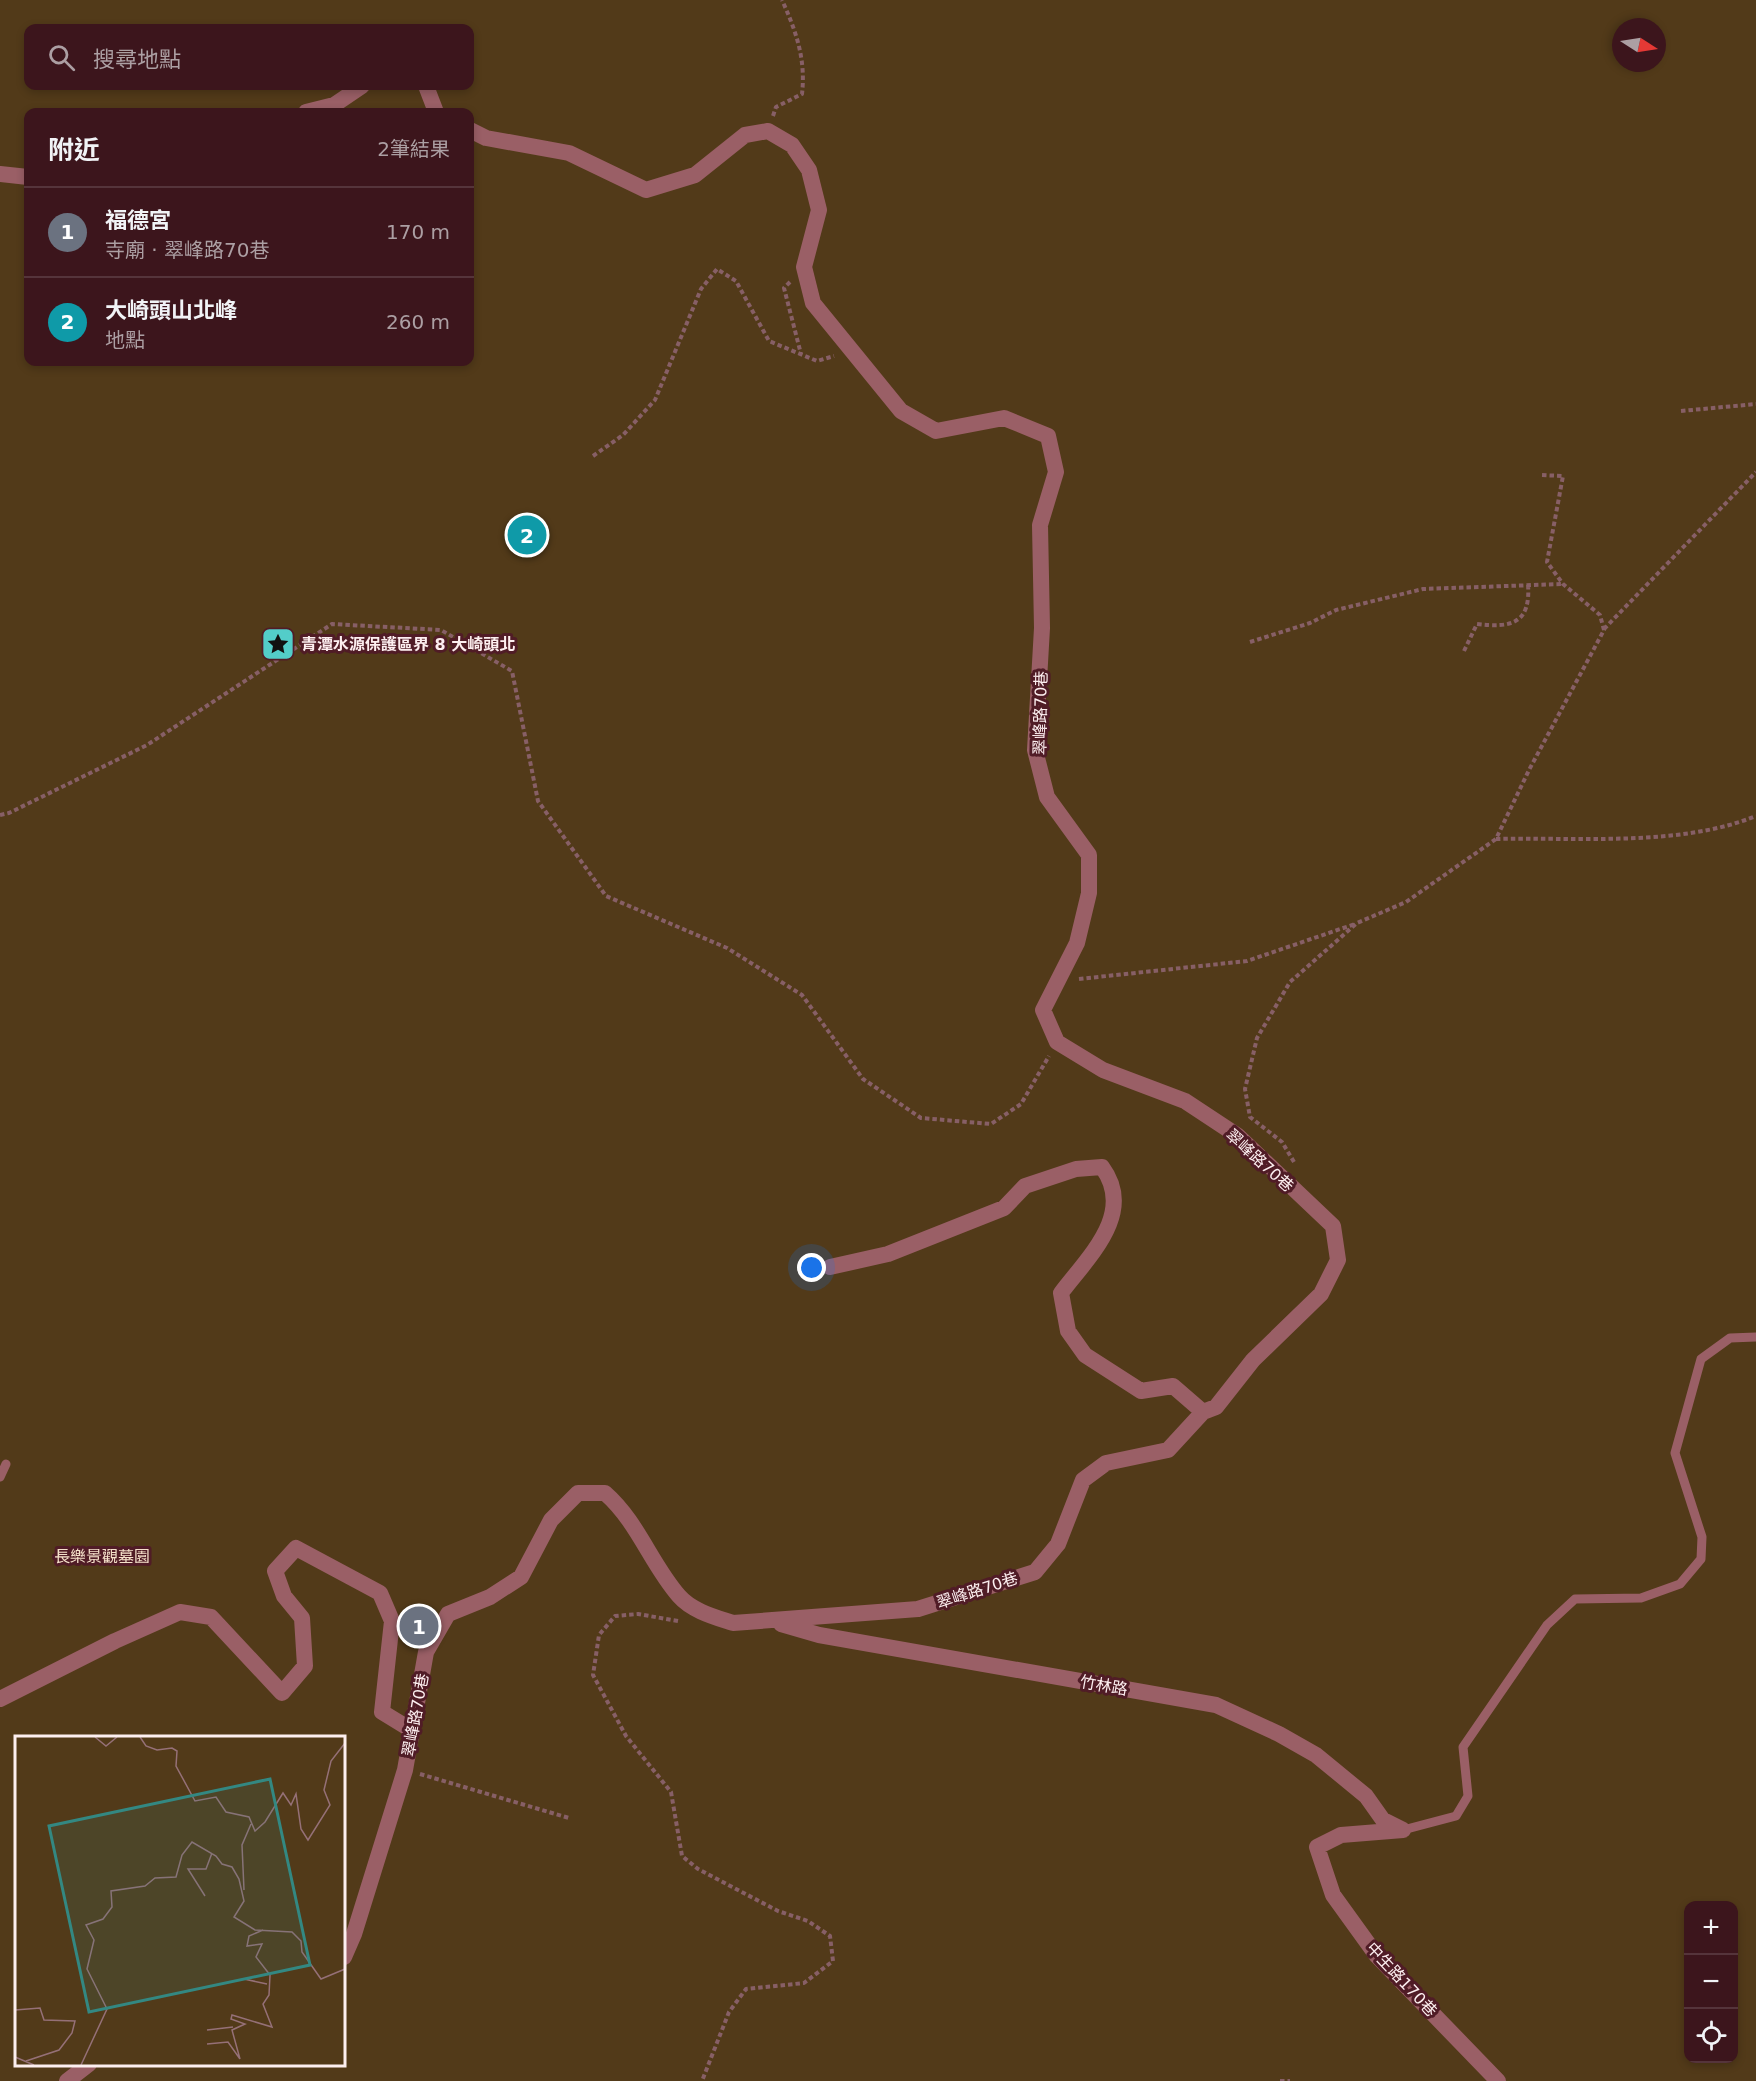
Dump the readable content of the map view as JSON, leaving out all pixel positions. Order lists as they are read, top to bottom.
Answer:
{
  "streets": {
    "street": ["翠峰路70巷", "竹林路", "中生路170巷"]
  },
  "crossings": [
    ["翠峰路70巷", "竹林路"],
    ["竹林路", "中生路170巷"]
  ],
  "parks": ["長樂景觀墓園"],
  "places": {
    "place": ["青潭水源保護區界 8 大崎頭北"]
  },
  "north": "right",
  "page": {
    "search": "搜尋地點",
    "heading": ["附近", "2筆結果"],
    "list": [
      {
        "mark": "1",
        "name": "福德宮",
        "note": "寺廟 · 翠峰路70巷",
        "value": "170 m"
      },
      {
        "mark": "2",
        "name": "大崎頭山北峰",
        "note": "地點",
        "value": "260 m"
      }
    ],
    "pins": ["2", "1"],
    "map_buttons": ["+", "−"]
  }
}
